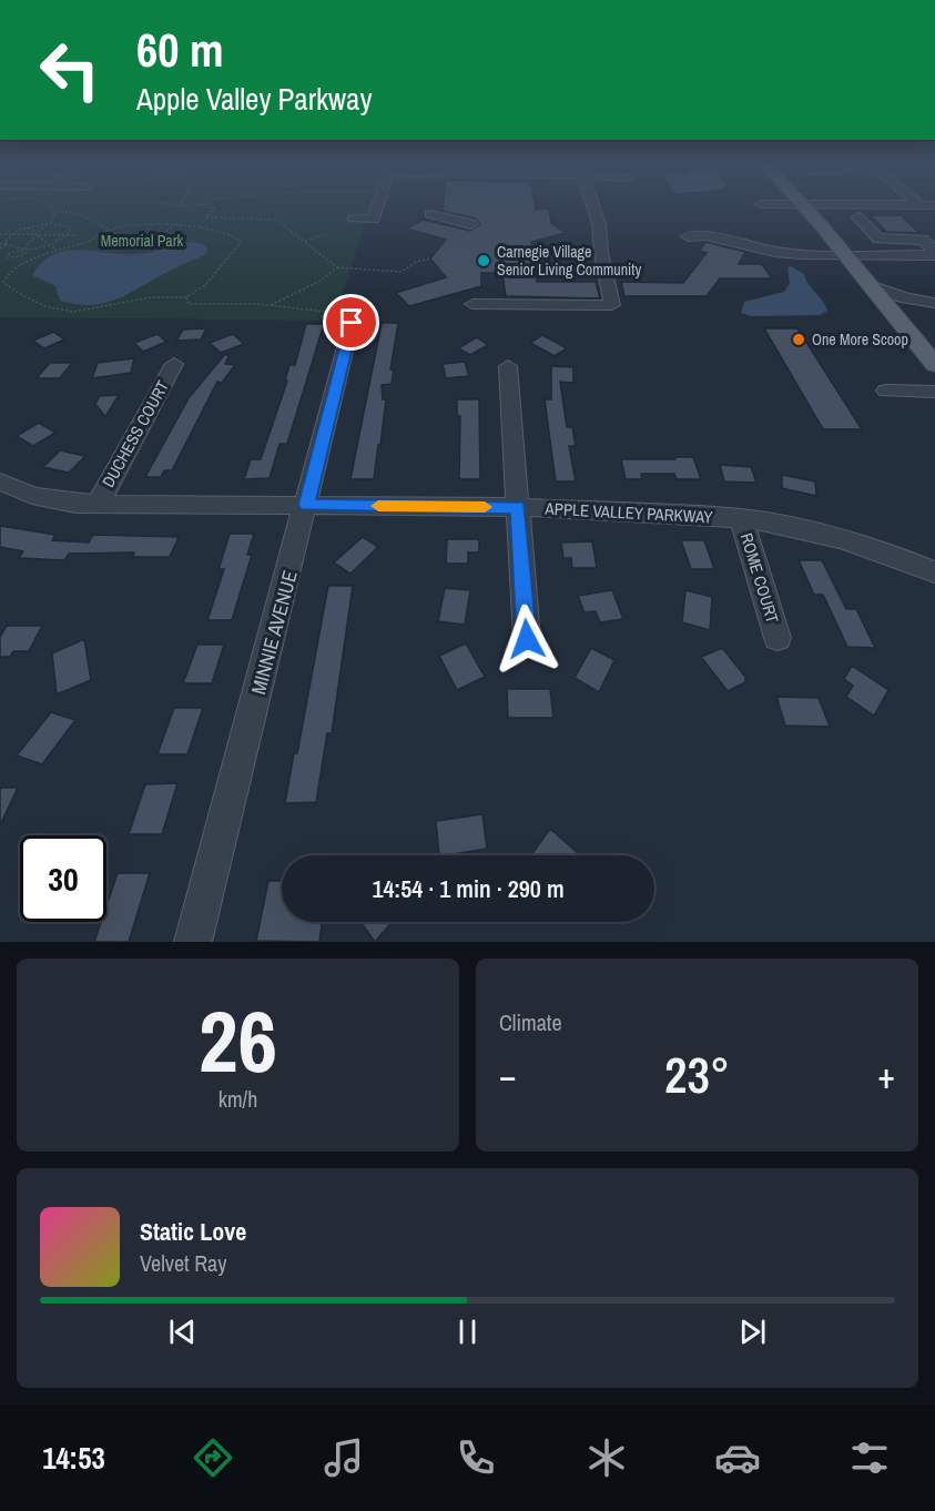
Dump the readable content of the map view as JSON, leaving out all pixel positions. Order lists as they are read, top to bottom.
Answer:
{
  "streets": {
    "street": [
      "DUCHESS COURT",
      "APPLE VALLEY PARKWAY",
      "ROME COURT",
      "MINNIE AVENUE"
    ]
  },
  "crossings": [
    ["DUCHESS COURT", "APPLE VALLEY PARKWAY"],
    ["APPLE VALLEY PARKWAY", "ROME COURT"],
    ["APPLE VALLEY PARKWAY", "MINNIE AVENUE"]
  ],
  "parks": ["Memorial Park"],
  "places": ["Carnegie Village Senior Living Community", "One More Scoop"],
  "page": {
    "turn": ["60 m", "Apple Valley Parkway"],
    "limit": "30",
    "trip": "14:54 · 1 min · 290 m",
    "tile": [
      ["26", "km/h"],
      "Climate"
    ],
    "heat": ["−", "23°", "+"],
    "song": ["Static Love", "Velvet Ray"],
    "tabs": "14:53"
  }
}
